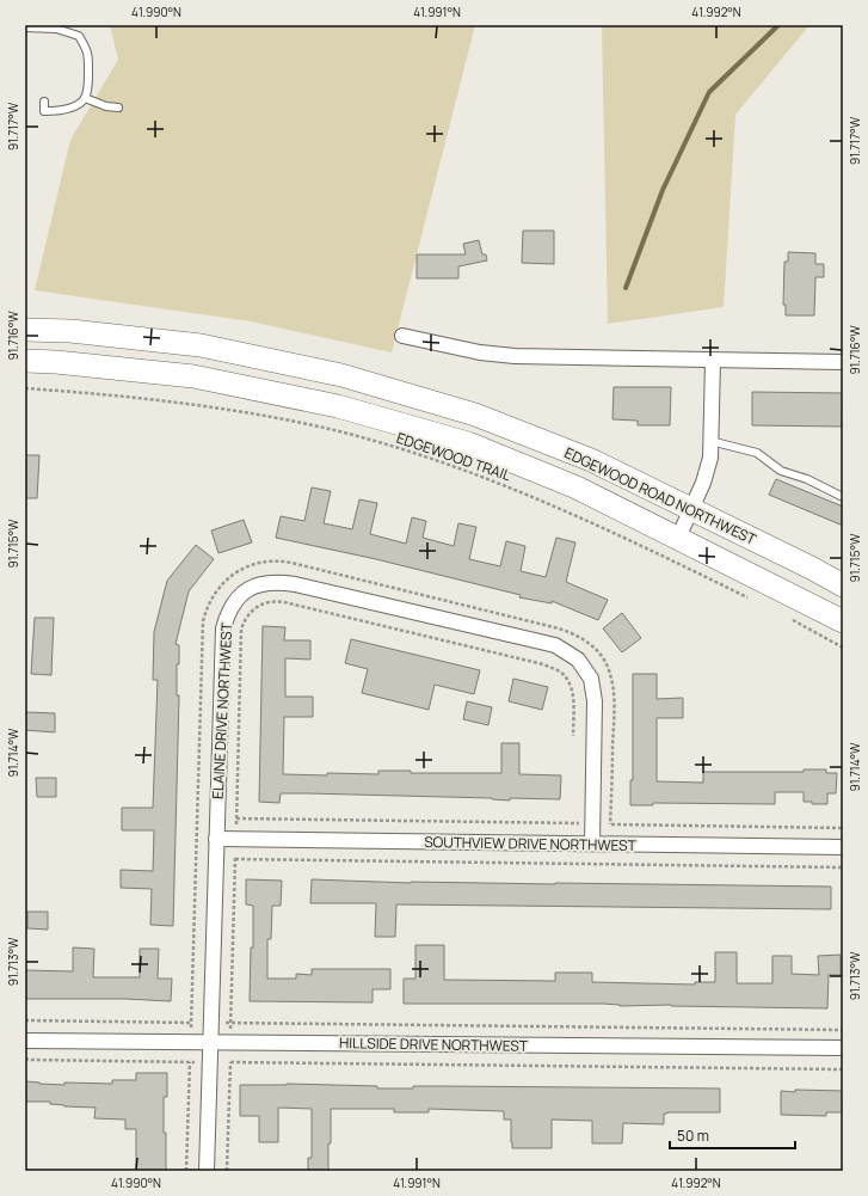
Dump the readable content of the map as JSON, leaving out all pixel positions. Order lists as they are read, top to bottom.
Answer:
{
  "streets": {
    "main road": ["EDGEWOOD ROAD NORTHWEST"],
    "street": ["ELAINE DRIVE NORTHWEST", "SOUTHVIEW DRIVE NORTHWEST", "HILLSIDE DRIVE NORTHWEST"],
    "path": ["EDGEWOOD TRAIL"]
  },
  "crossings": [
    ["ELAINE DRIVE NORTHWEST", "SOUTHVIEW DRIVE NORTHWEST"],
    ["ELAINE DRIVE NORTHWEST", "HILLSIDE DRIVE NORTHWEST"]
  ],
  "scale_bar": "50 m",
  "coordinates": [
    "41.990°N",
    "41.991°N",
    "41.992°N",
    "91.717°W",
    "91.716°W",
    "91.715°W",
    "91.714°W",
    "91.713°W"
  ]
}
